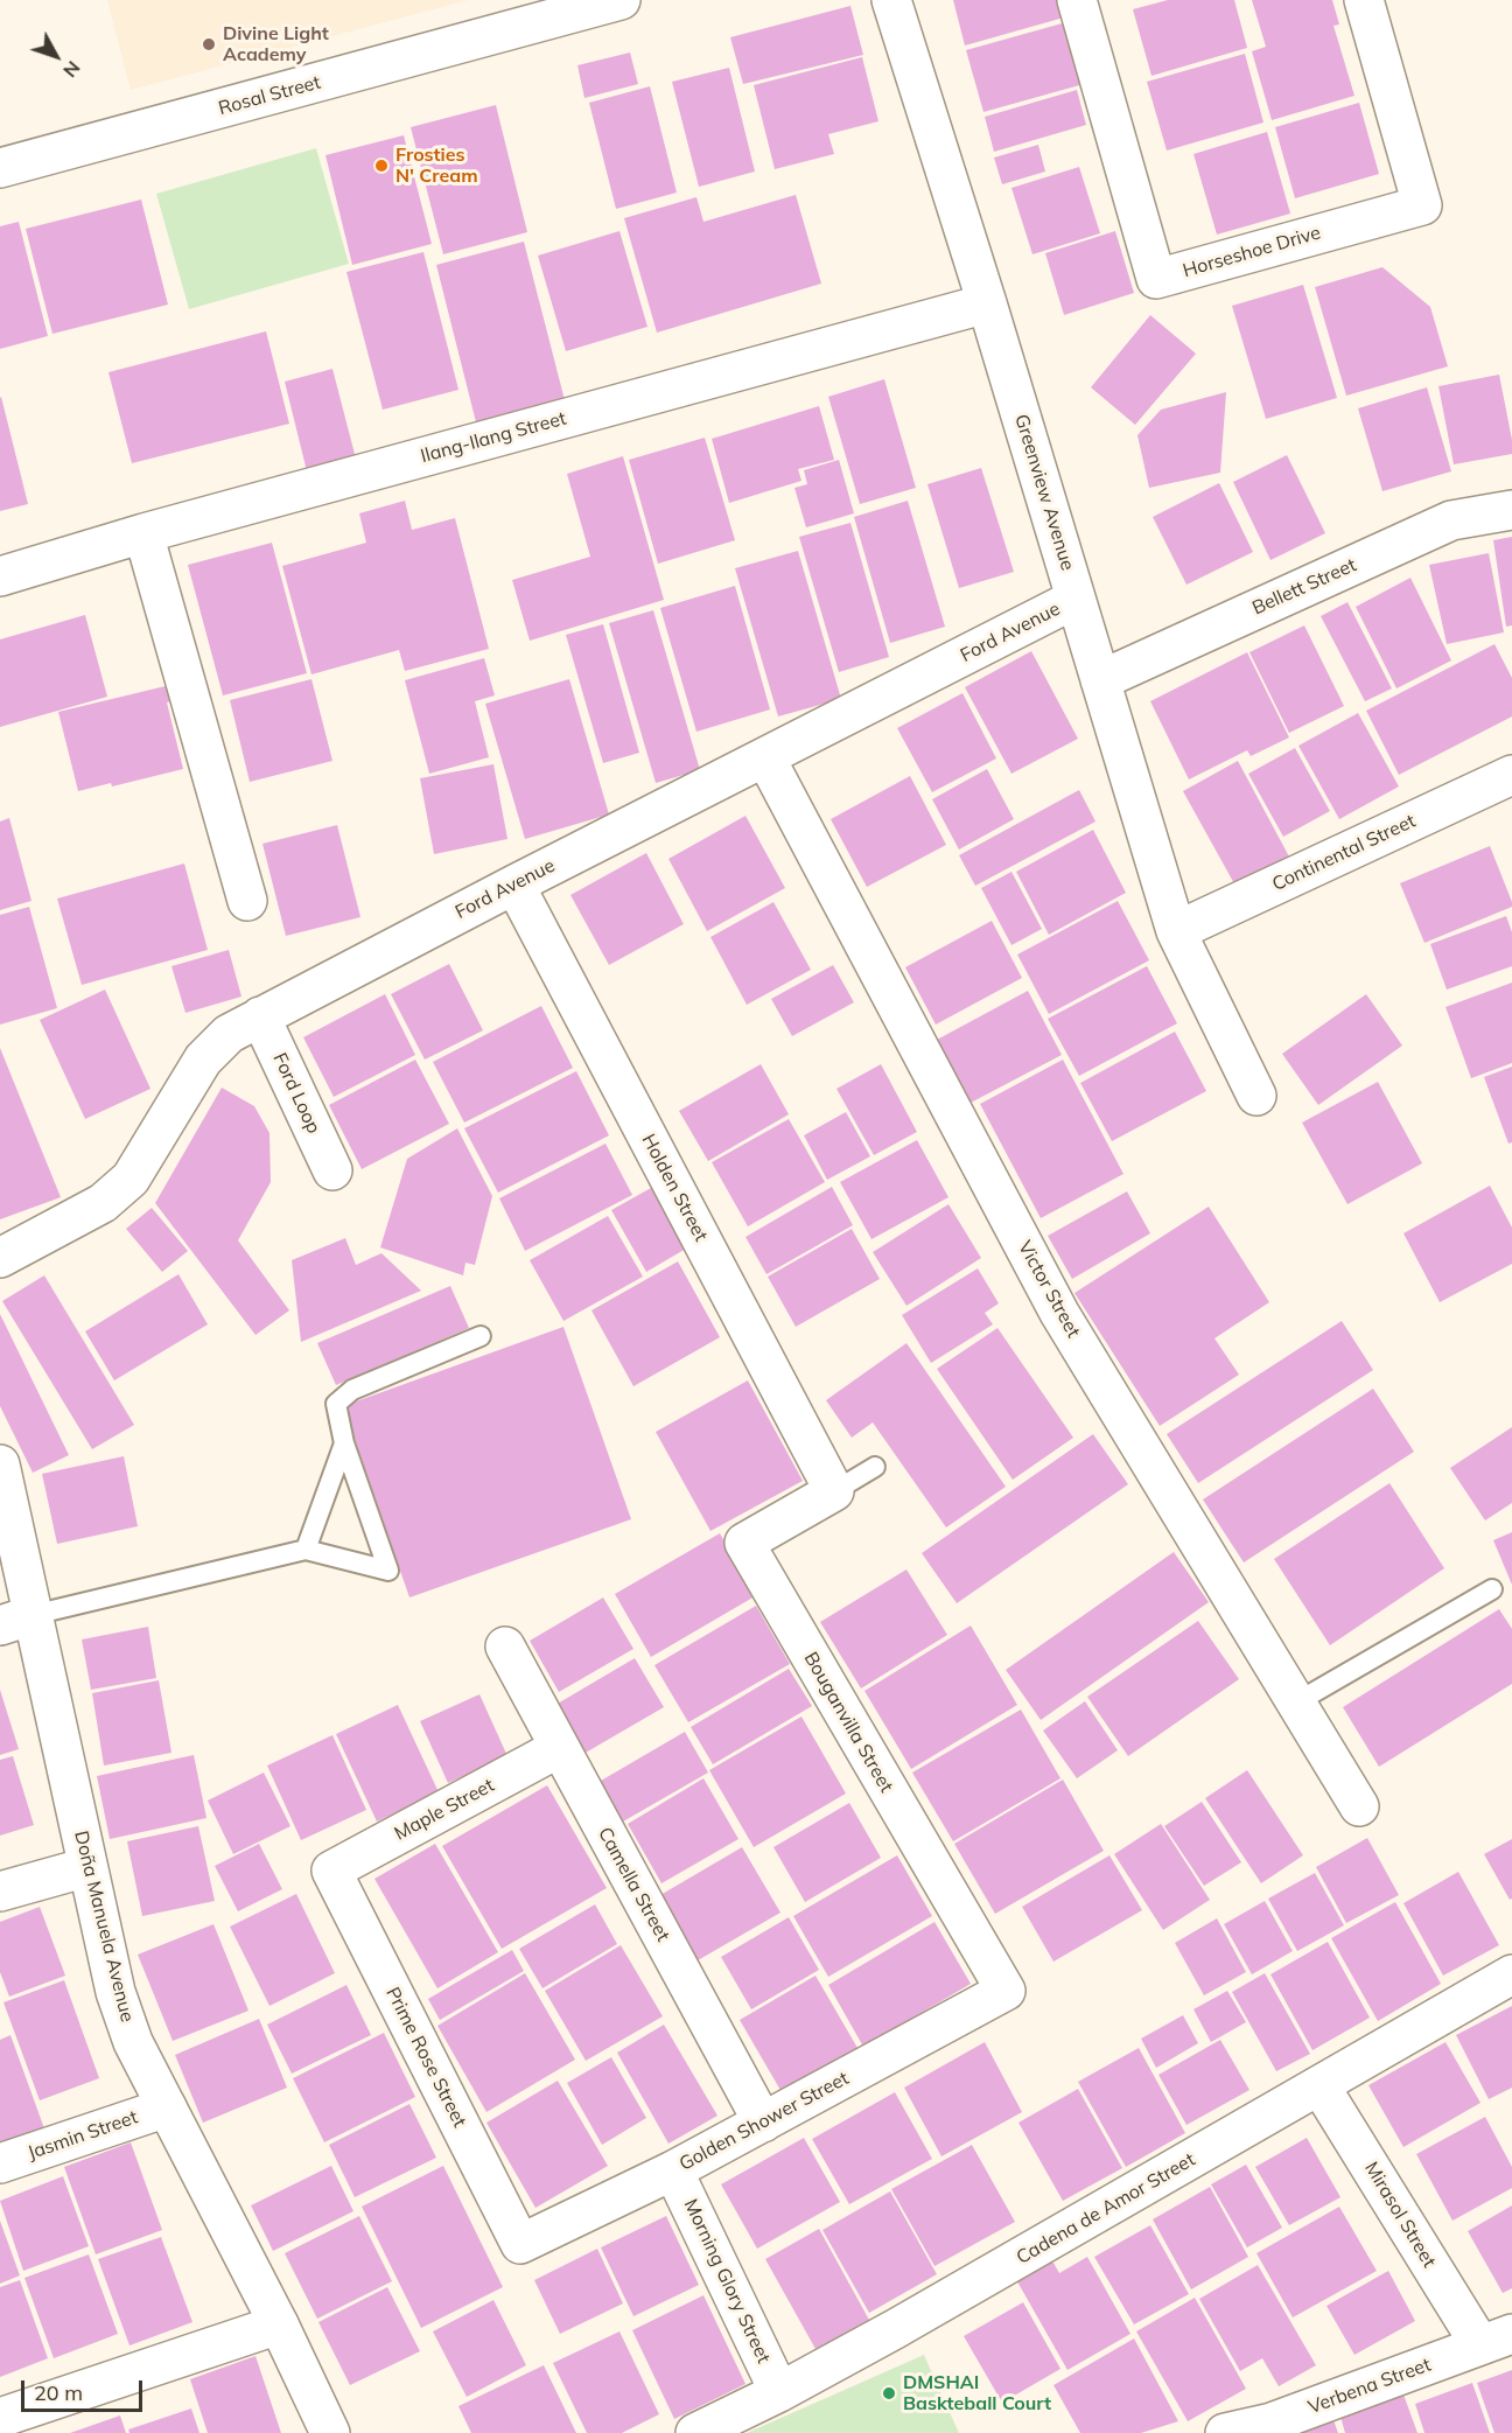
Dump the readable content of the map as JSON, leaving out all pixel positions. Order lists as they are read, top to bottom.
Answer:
{
  "streets": {
    "street": [
      "Rosal Street",
      "Horseshoe Drive",
      "Ilang-Ilang Street",
      "Greenview Avenue",
      "Bellett Street",
      "Ford Avenue",
      "Continental Street",
      "Ford Loop",
      "Holden Street",
      "Victor Street",
      "Bouganvilla Street",
      "Maple Street",
      "Camella Street",
      "Doña Manuela Avenue",
      "Prime Rose Street",
      "Golden Shower Street",
      "Jasmin Street",
      "Cadena de Amor Street",
      "Mirasol Street",
      "Morning Glory Street",
      "Verbena Street"
    ]
  },
  "crossings": [
    ["Ilang-Ilang Street", "Greenview Avenue"],
    ["Greenview Avenue", "Bellett Street"],
    ["Greenview Avenue", "Ford Avenue"],
    ["Greenview Avenue", "Continental Street"],
    ["Ford Avenue", "Ford Loop"],
    ["Ford Avenue", "Holden Street"],
    ["Ford Avenue", "Victor Street"],
    ["Holden Street", "Bouganvilla Street"],
    ["Bouganvilla Street", "Golden Shower Street"],
    ["Maple Street", "Camella Street"],
    ["Maple Street", "Prime Rose Street"],
    ["Camella Street", "Golden Shower Street"],
    ["Doña Manuela Avenue", "Jasmin Street"],
    ["Prime Rose Street", "Golden Shower Street"],
    ["Golden Shower Street", "Morning Glory Street"],
    ["Cadena de Amor Street", "Mirasol Street"],
    ["Cadena de Amor Street", "Morning Glory Street"],
    ["Mirasol Street", "Verbena Street"]
  ],
  "places": ["Divine Light Academy", "Frosties N' Cream", "DMSHAI Baskteball Court"],
  "scale_bar": "20 m",
  "north": "bottom right"
}
